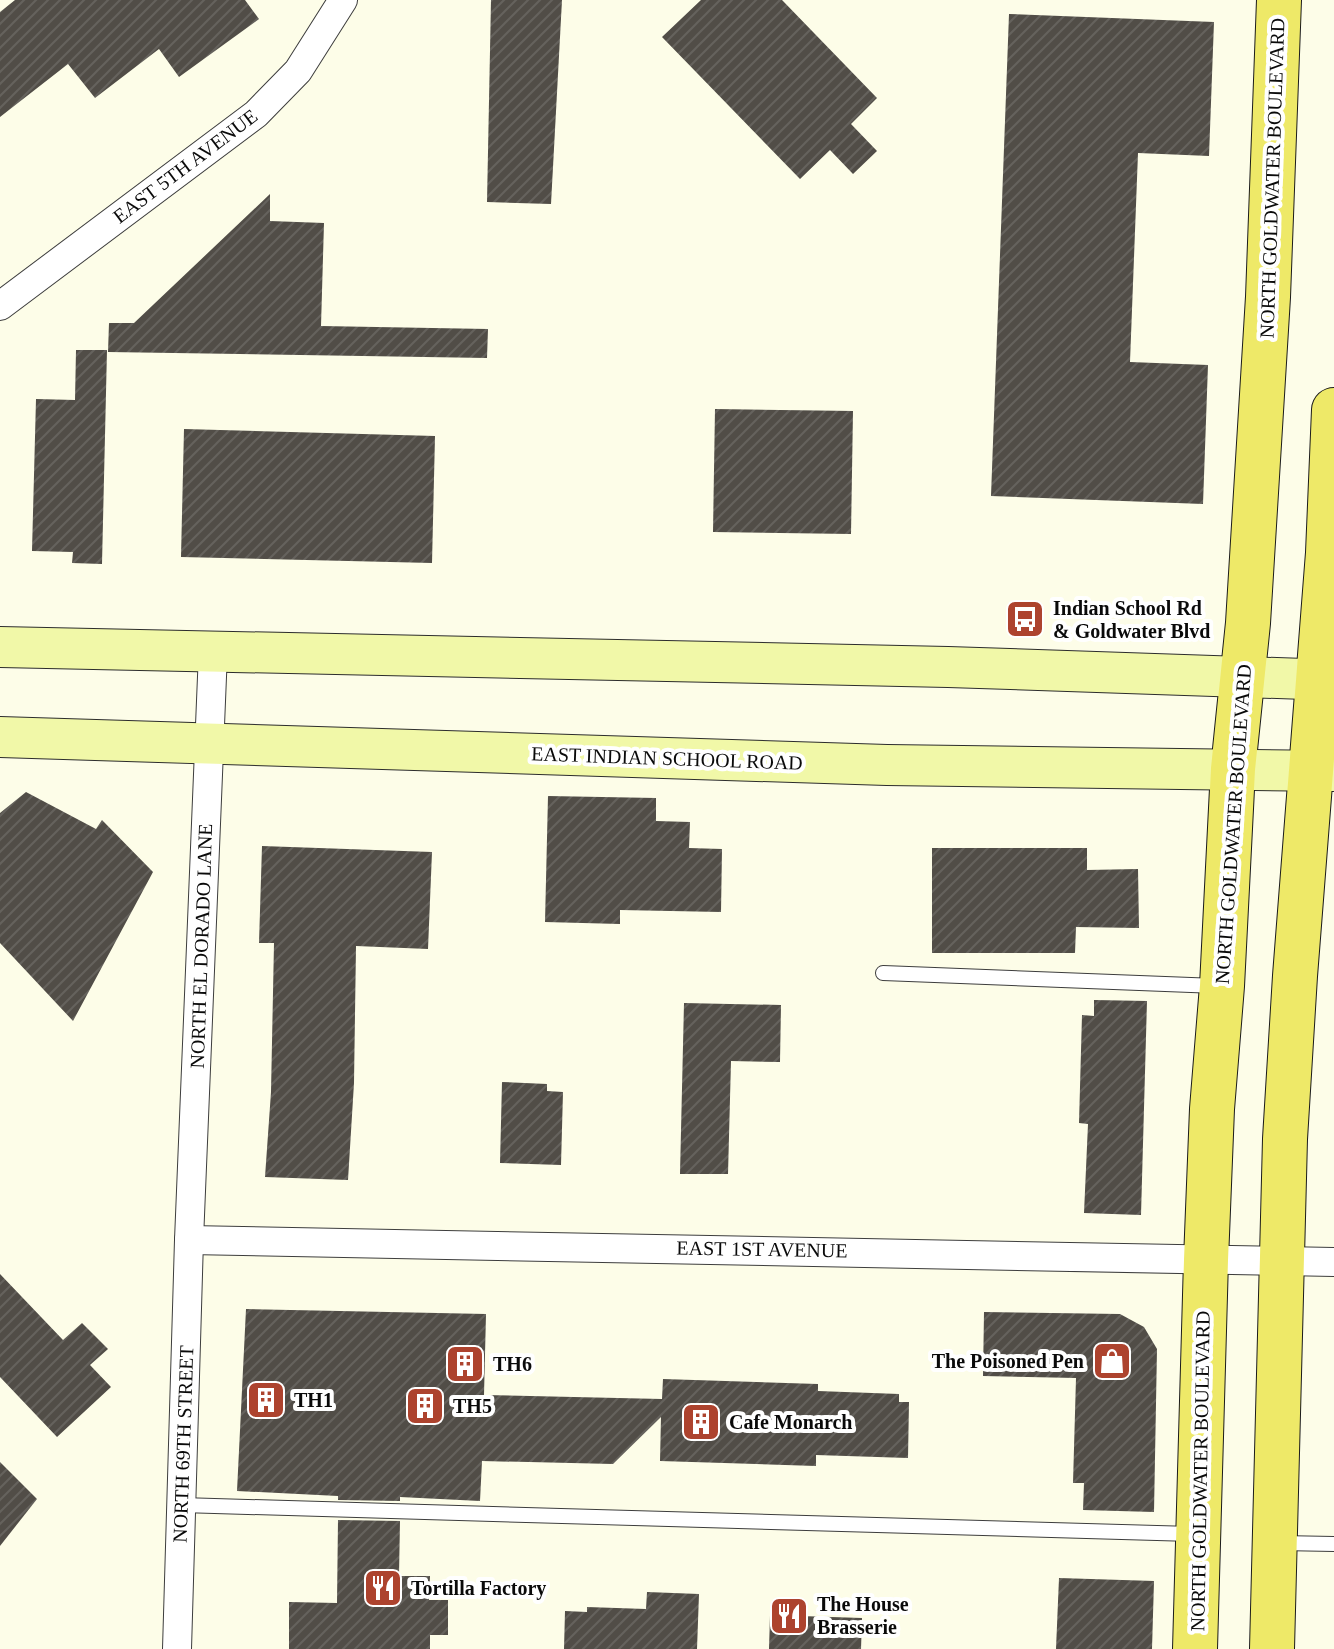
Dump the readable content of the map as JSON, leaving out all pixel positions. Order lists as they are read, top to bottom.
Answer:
{
  "streets": {
    "main road": ["NORTH GOLDWATER BOULEVARD", "EAST INDIAN SCHOOL ROAD"],
    "street": [
      "EAST 5TH AVENUE",
      "NORTH EL DORADO LANE",
      "EAST 1ST AVENUE",
      "NORTH 69TH STREET"
    ]
  },
  "crossings": [
    ["NORTH GOLDWATER BOULEVARD", "EAST INDIAN SCHOOL ROAD"],
    ["NORTH GOLDWATER BOULEVARD", "EAST 1ST AVENUE"],
    ["EAST INDIAN SCHOOL ROAD", "NORTH EL DORADO LANE"],
    ["NORTH EL DORADO LANE", "EAST 1ST AVENUE"],
    ["NORTH EL DORADO LANE", "NORTH 69TH STREET"],
    ["EAST 1ST AVENUE", "NORTH 69TH STREET"]
  ],
  "places": {
    "bus stop": ["Indian School Rd & Goldwater Blvd"],
    "shop": ["The Poisoned Pen"],
    "building": [
      "TH6",
      "TH1",
      "TH5",
      "Cafe Monarch"
    ],
    "restaurant": ["Tortilla Factory", "The House Brasserie"]
  }
}
